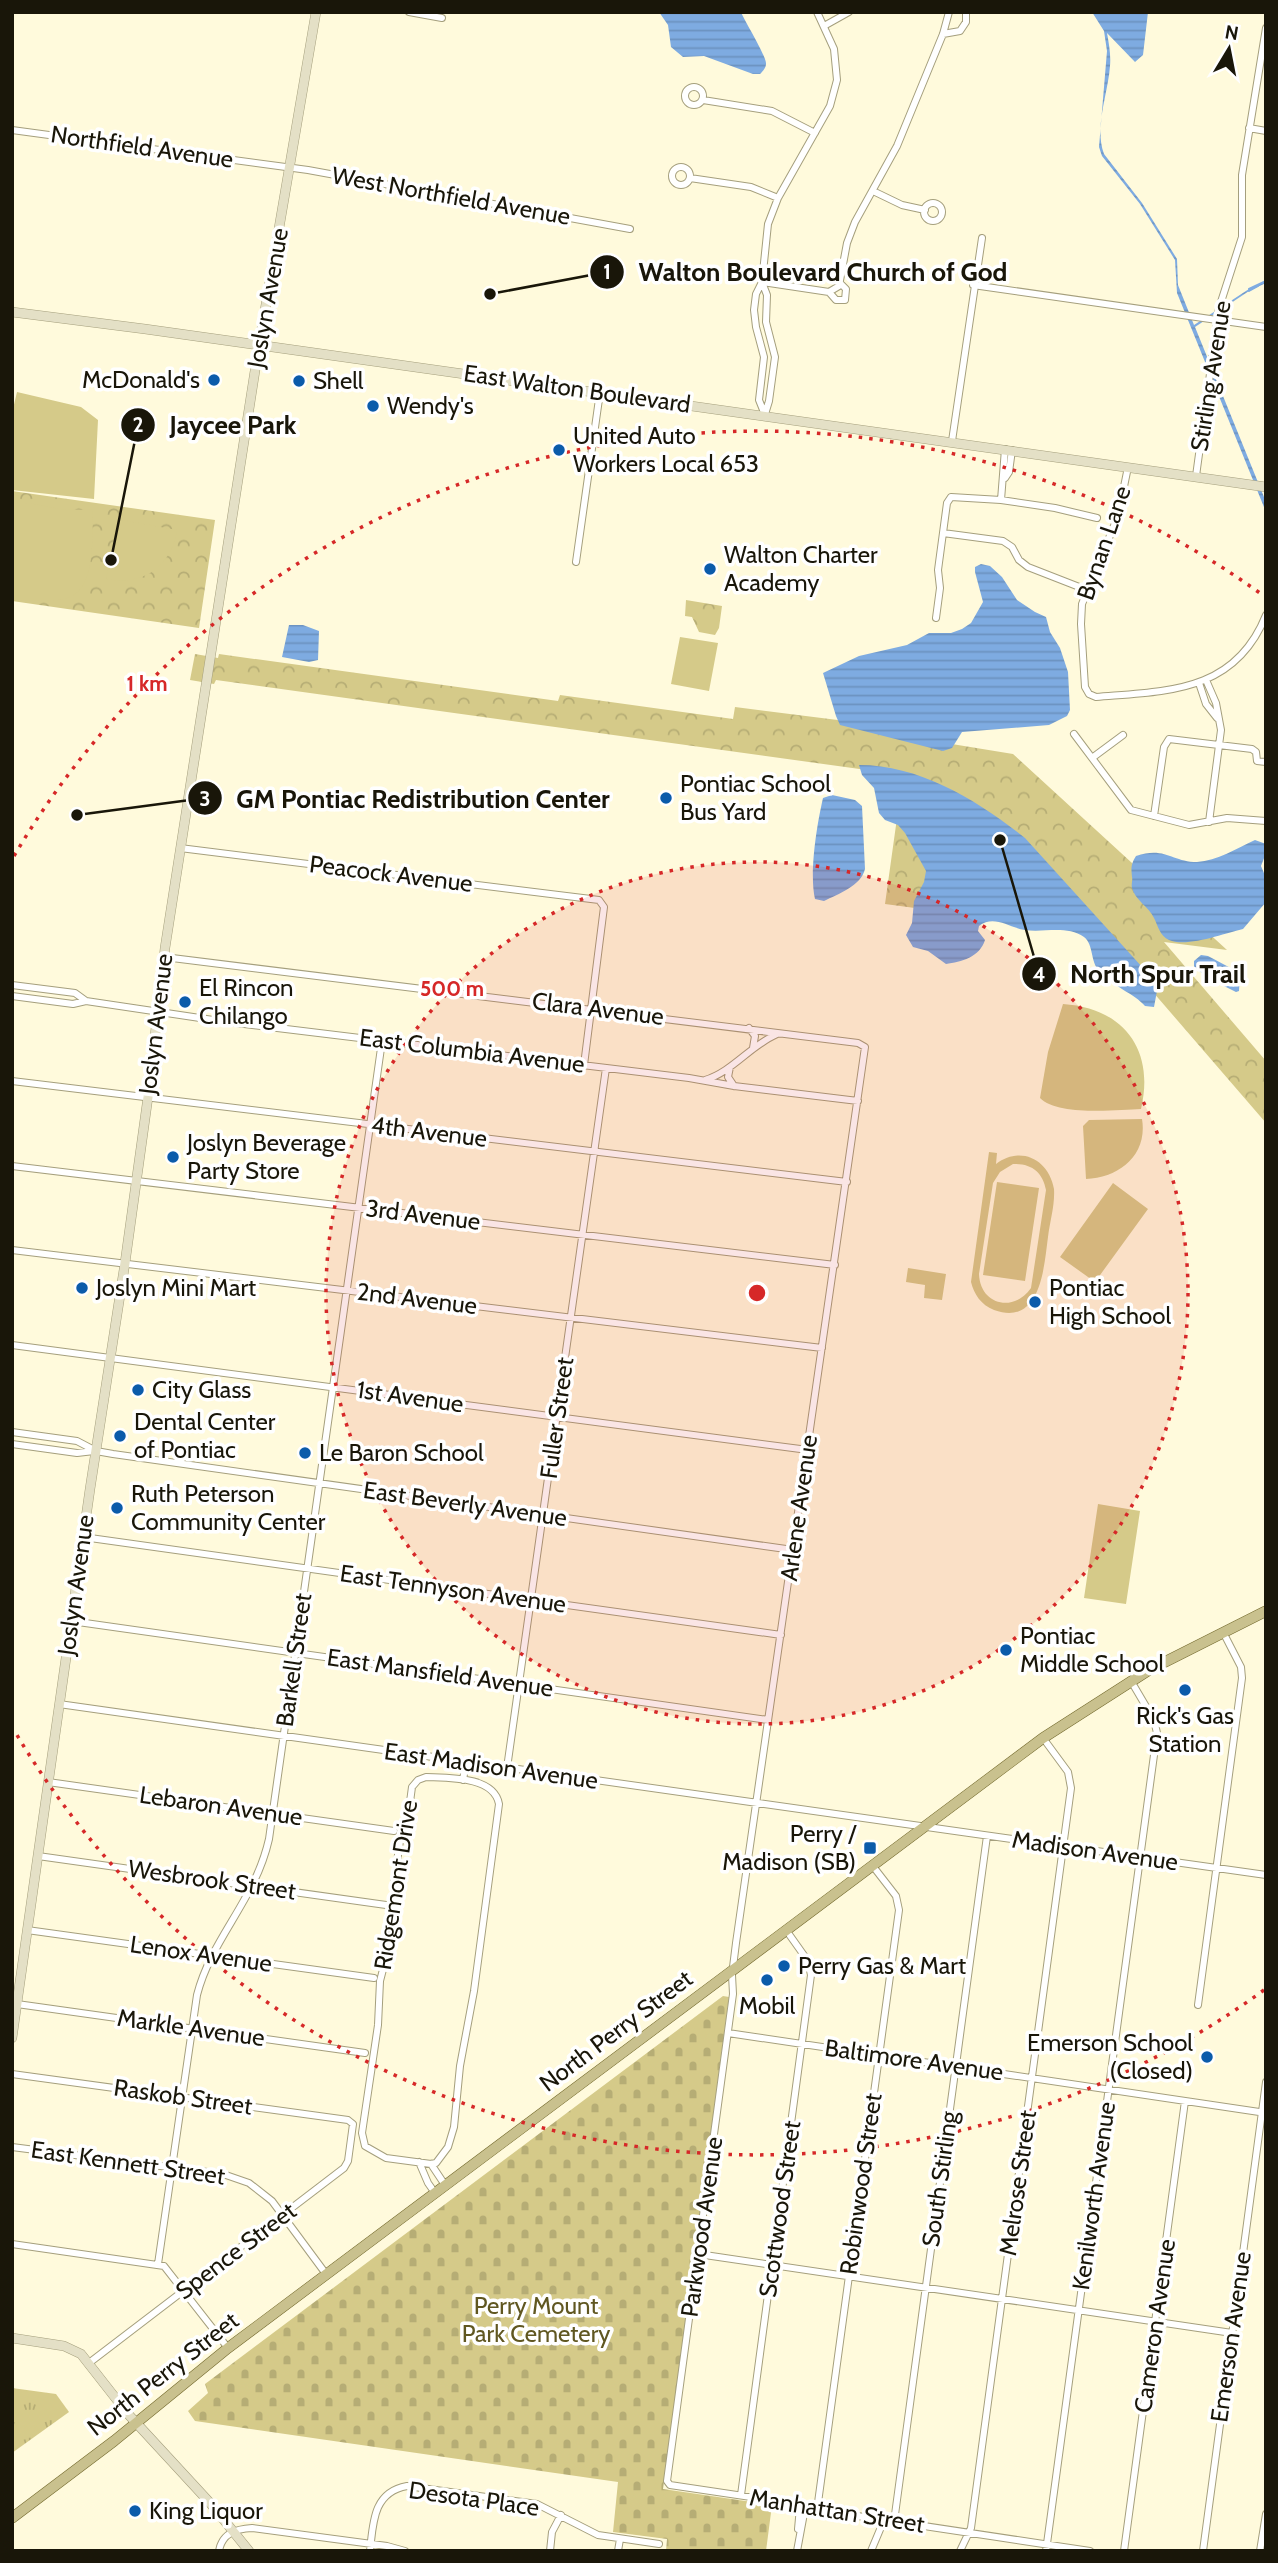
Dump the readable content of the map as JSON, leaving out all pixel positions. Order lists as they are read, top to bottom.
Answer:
{
  "streets": {
    "main road": ["Joslyn Avenue", "East Walton Boulevard", "North Perry Street"],
    "street": [
      "Northfield Avenue",
      "West Northfield Avenue",
      "Stirling Avenue",
      "Bynan Lane",
      "Peacock Avenue",
      "Clara Avenue",
      "East Columbia Avenue",
      "4th Avenue",
      "3rd Avenue",
      "2nd Avenue",
      "1st Avenue",
      "Fuller Street",
      "East Beverly Avenue",
      "Arlene Avenue",
      "East Tennyson Avenue",
      "Barkell Street",
      "East Mansfield Avenue",
      "East Madison Avenue",
      "Lebaron Avenue",
      "Madison Avenue",
      "Wesbrook Street",
      "Ridgemont Drive",
      "Lenox Avenue",
      "Markle Avenue",
      "Baltimore Avenue",
      "Raskob Street",
      "East Kennett Street",
      "South Stirling",
      "Melrose Street",
      "Robinwood Street",
      "Kenilworth Avenue",
      "Scottwood Street",
      "Parkwood Avenue",
      "Spence Street",
      "Cameron Avenue",
      "Emerson Avenue",
      "Desota Place",
      "Manhattan Street"
    ]
  },
  "crossings": [
    ["Northfield Avenue", "West Northfield Avenue"],
    ["West Northfield Avenue", "Joslyn Avenue"],
    ["Joslyn Avenue", "East Walton Boulevard"],
    ["Joslyn Avenue", "Peacock Avenue"],
    ["Joslyn Avenue", "Clara Avenue"],
    ["Joslyn Avenue", "East Columbia Avenue"],
    ["Joslyn Avenue", "4th Avenue"],
    ["Joslyn Avenue", "3rd Avenue"],
    ["Joslyn Avenue", "2nd Avenue"],
    ["Joslyn Avenue", "1st Avenue"],
    ["Joslyn Avenue", "East Beverly Avenue"],
    ["Joslyn Avenue", "East Tennyson Avenue"],
    ["Joslyn Avenue", "East Mansfield Avenue"],
    ["Joslyn Avenue", "East Madison Avenue"],
    ["Joslyn Avenue", "Lebaron Avenue"],
    ["Joslyn Avenue", "Wesbrook Street"],
    ["Joslyn Avenue", "Lenox Avenue"],
    ["Joslyn Avenue", "Markle Avenue"],
    ["Stirling Avenue", "East Walton Boulevard"],
    ["East Walton Boulevard", "Bynan Lane"],
    ["Peacock Avenue", "Clara Avenue"],
    ["Clara Avenue", "Arlene Avenue"],
    ["East Columbia Avenue", "Fuller Street"],
    ["East Columbia Avenue", "Arlene Avenue"],
    ["East Columbia Avenue", "Barkell Street"],
    ["4th Avenue", "Fuller Street"],
    ["4th Avenue", "Arlene Avenue"],
    ["4th Avenue", "Barkell Street"],
    ["3rd Avenue", "Fuller Street"],
    ["3rd Avenue", "Arlene Avenue"],
    ["3rd Avenue", "Barkell Street"],
    ["2nd Avenue", "Fuller Street"],
    ["2nd Avenue", "Arlene Avenue"],
    ["2nd Avenue", "Barkell Street"],
    ["1st Avenue", "Fuller Street"],
    ["1st Avenue", "Arlene Avenue"],
    ["1st Avenue", "Barkell Street"],
    ["Fuller Street", "East Beverly Avenue"],
    ["Fuller Street", "East Tennyson Avenue"],
    ["Fuller Street", "East Mansfield Avenue"],
    ["Fuller Street", "East Madison Avenue"],
    ["East Beverly Avenue", "Arlene Avenue"],
    ["East Beverly Avenue", "Barkell Street"],
    ["Arlene Avenue", "East Tennyson Avenue"],
    ["Arlene Avenue", "East Mansfield Avenue"],
    ["Arlene Avenue", "East Madison Avenue"],
    ["Arlene Avenue", "North Perry Street"],
    ["Arlene Avenue", "Parkwood Avenue"],
    ["East Tennyson Avenue", "Barkell Street"],
    ["Barkell Street", "East Mansfield Avenue"],
    ["Barkell Street", "East Madison Avenue"],
    ["Barkell Street", "Lebaron Avenue"],
    ["Barkell Street", "Wesbrook Street"],
    ["Barkell Street", "Lenox Avenue"],
    ["Barkell Street", "Markle Avenue"],
    ["Barkell Street", "Raskob Street"],
    ["Barkell Street", "East Kennett Street"],
    ["East Madison Avenue", "Madison Avenue"],
    ["East Madison Avenue", "North Perry Street"],
    ["Madison Avenue", "North Perry Street"],
    ["Madison Avenue", "South Stirling"],
    ["Madison Avenue", "Melrose Street"],
    ["Madison Avenue", "Kenilworth Avenue"],
    ["North Perry Street", "East Kennett Street"],
    ["North Perry Street", "Melrose Street"],
    ["North Perry Street", "Robinwood Street"],
    ["North Perry Street", "Kenilworth Avenue"],
    ["North Perry Street", "Scottwood Street"],
    ["North Perry Street", "Parkwood Avenue"],
    ["Baltimore Avenue", "South Stirling"],
    ["Baltimore Avenue", "Melrose Street"],
    ["Baltimore Avenue", "Robinwood Street"],
    ["Baltimore Avenue", "Kenilworth Avenue"],
    ["Baltimore Avenue", "Scottwood Street"],
    ["Baltimore Avenue", "Parkwood Avenue"],
    ["Baltimore Avenue", "Cameron Avenue"],
    ["Baltimore Avenue", "Emerson Avenue"],
    ["Raskob Street", "Spence Street"],
    ["East Kennett Street", "Spence Street"],
    ["South Stirling", "Manhattan Street"],
    ["Melrose Street", "Manhattan Street"],
    ["Robinwood Street", "Manhattan Street"],
    ["Kenilworth Avenue", "Manhattan Street"],
    ["Scottwood Street", "Manhattan Street"],
    ["Parkwood Avenue", "Manhattan Street"]
  ],
  "parks": ["Perry Mount Park Cemetery"],
  "places": {
    "other": [
      "Walton Boulevard Church of God",
      "McDonald's",
      "Shell",
      "Wendy's",
      "United Auto Workers Local 653",
      "Jaycee Park",
      "Walton Charter Academy",
      "Pontiac School Bus Yard",
      "GM Pontiac Redistribution Center",
      "North Spur Trail",
      "El Rincon Chilango",
      "Joslyn Beverage Party Store",
      "Joslyn Mini Mart",
      "Pontiac High School",
      "City Glass",
      "Dental Center of Pontiac",
      "Le Baron School",
      "Ruth Peterson Community Center",
      "Pontiac Middle School",
      "Rick's Gas Station",
      "Perry Gas & Mart",
      "Mobil",
      "Emerson School (Closed)",
      "King Liquor"
    ],
    "transit": ["Perry / Madison (SB)"]
  },
  "north": "top",
  "rings": ["1 km", "500 m"]
}
